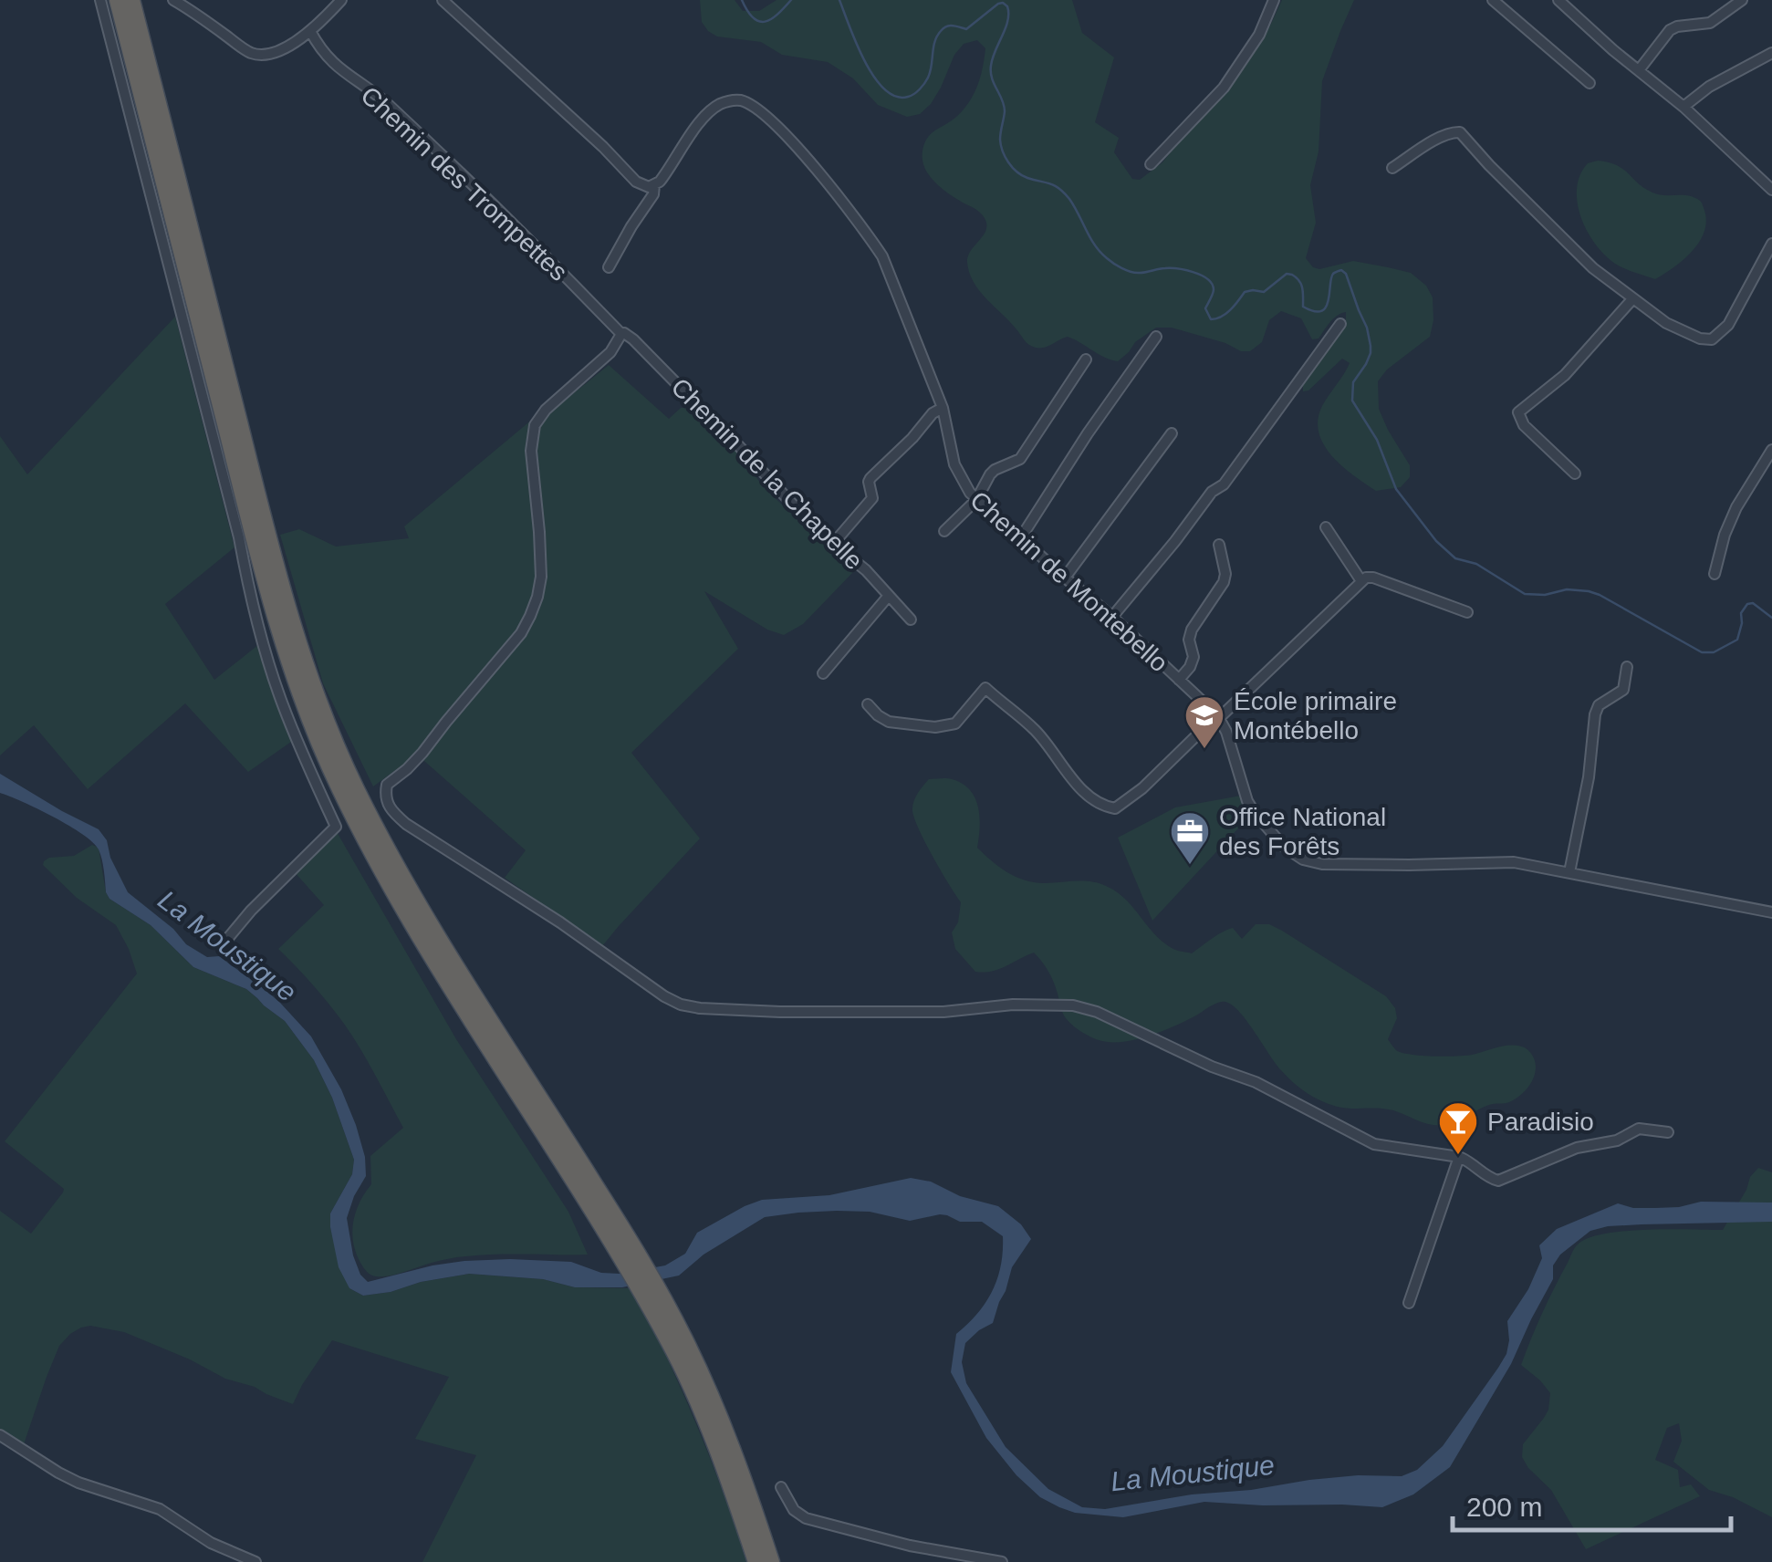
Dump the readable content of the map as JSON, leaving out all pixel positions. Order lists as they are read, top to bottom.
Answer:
{
  "streets": {
    "street": ["Chemin des Trompettes", "Chemin de la Chapelle", "Chemin de Montebello"]
  },
  "crossings": [
    ["Chemin des Trompettes", "Chemin de la Chapelle"]
  ],
  "water": ["La Moustique"],
  "places": {
    "school or university": ["École primaire Montébello"],
    "office": ["Office National des Forêts"],
    "bar": ["Paradisio"]
  },
  "scale_bar": "200 m"
}
